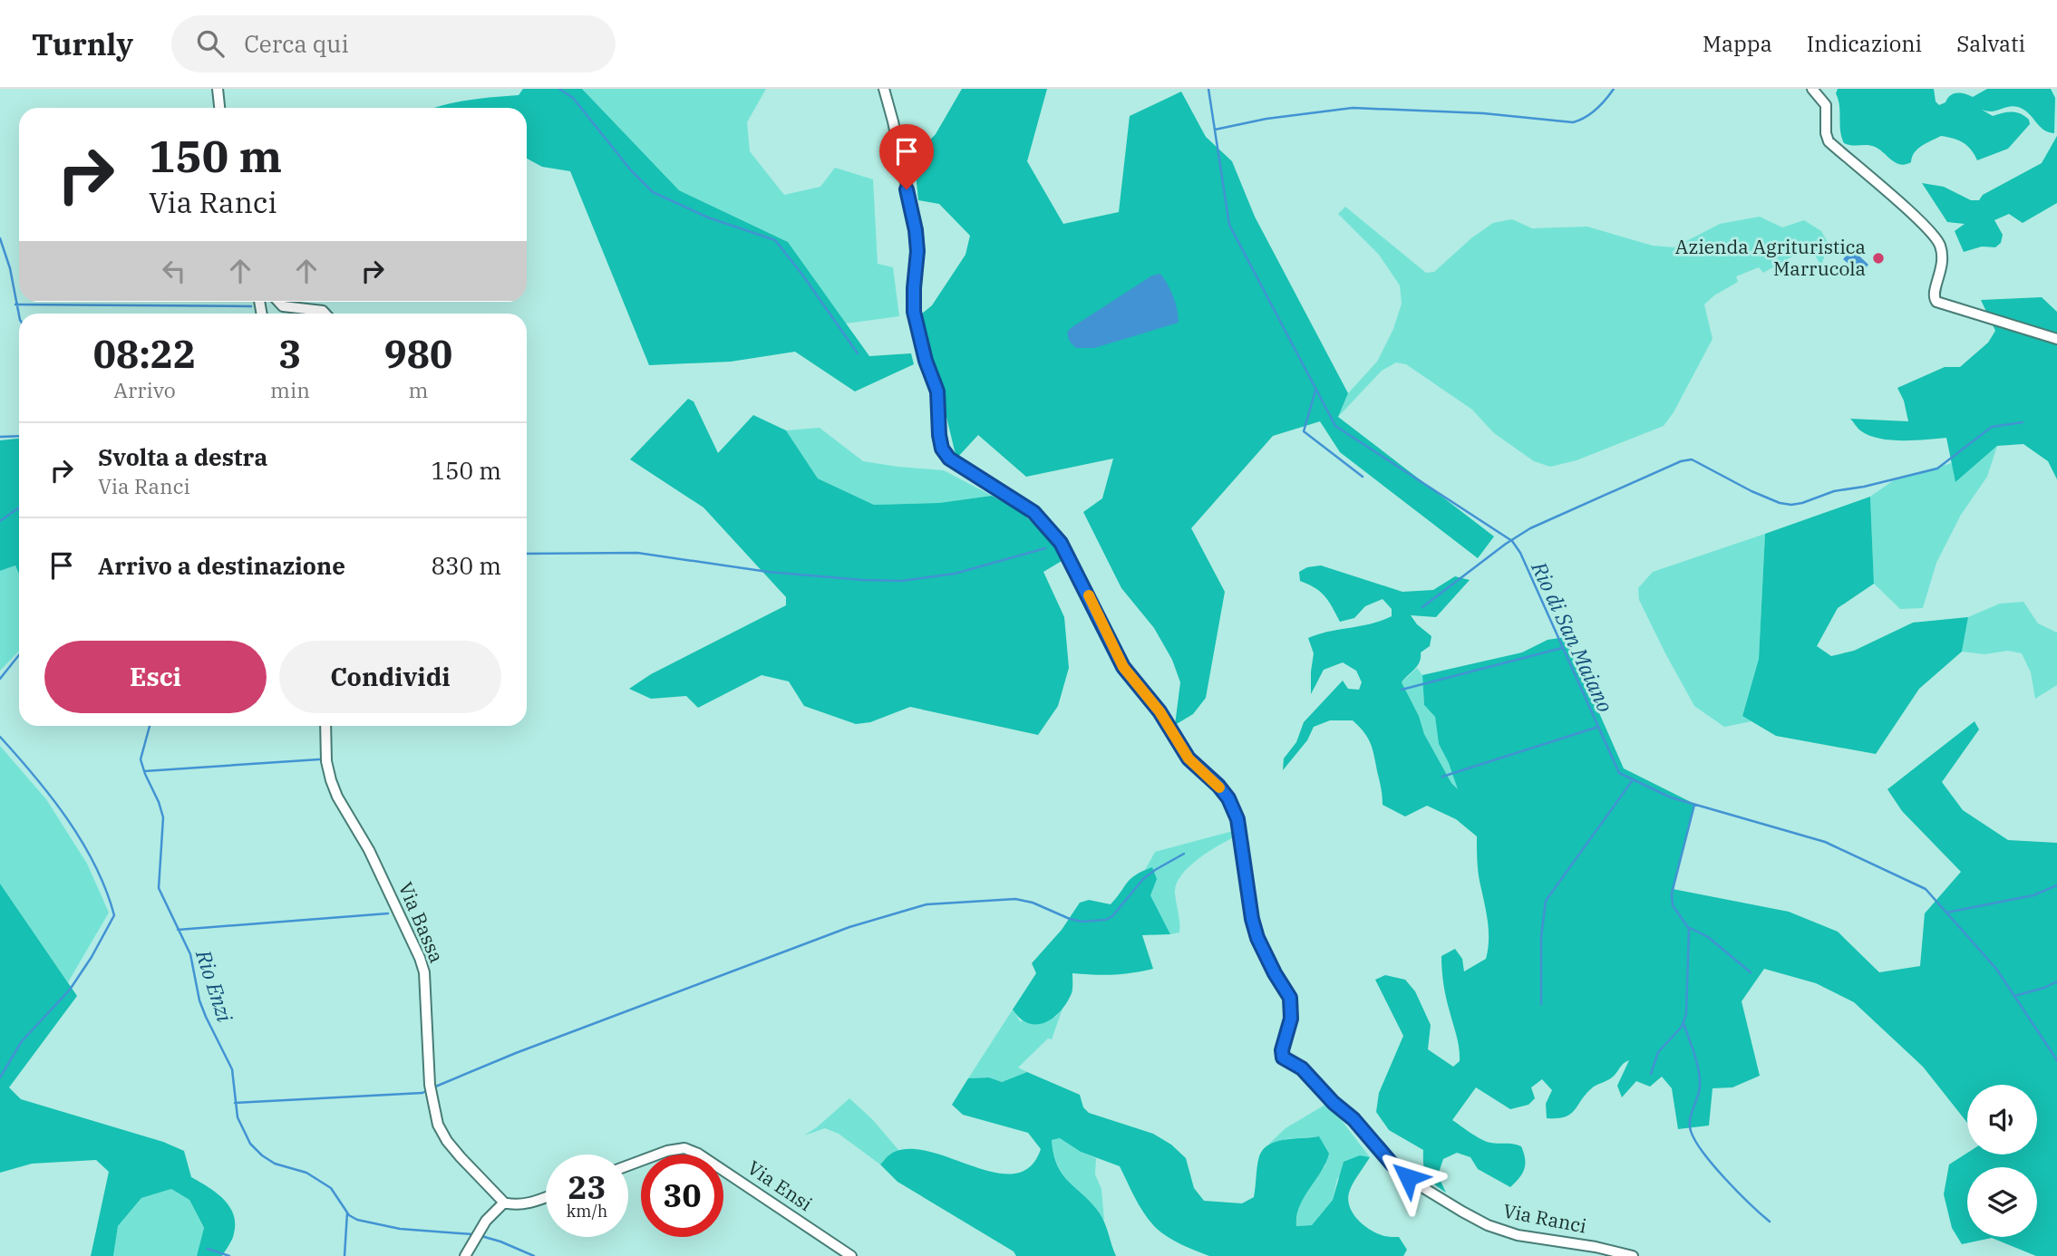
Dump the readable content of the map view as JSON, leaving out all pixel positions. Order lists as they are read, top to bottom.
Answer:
{
  "streets": {
    "street": ["Via Bassa", "Via Ensi", "Via Ranci"]
  },
  "water": ["Rio di San Maiano", "Rio Enzi"],
  "places": ["Azienda Agrituristica Marrucola"],
  "page": {
    "header": "Turnly",
    "search": "Cerca qui",
    "nav": ["Mappa", "Indicazioni", "Salvati"],
    "turn": ["150 m", "Via Ranci"],
    "eta": [
      "08:22",
      "Arrivo",
      "3",
      "min",
      "980",
      "m"
    ],
    "list": [
      {
        "name": "Svolta a destra",
        "note": "Via Ranci",
        "value": "150 m"
      },
      {
        "name": "Arrivo a destinazione",
        "value": "830 m"
      }
    ],
    "buttons": ["Esci", "Condividi"],
    "speed": "23 km/h",
    "limit": "30"
  }
}
